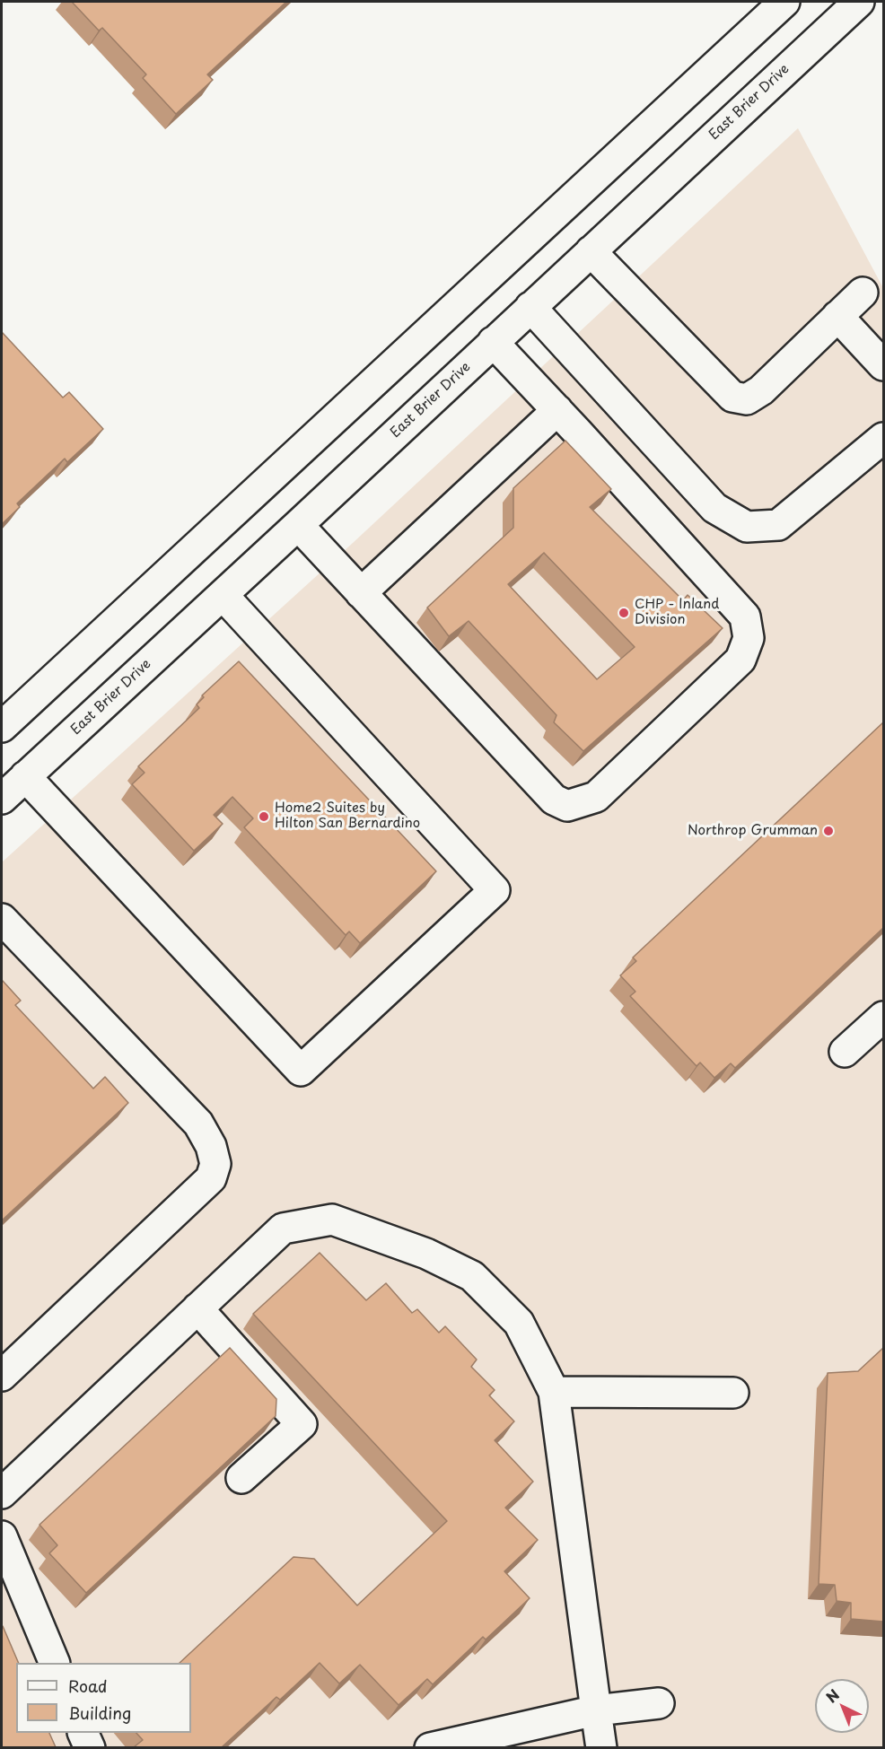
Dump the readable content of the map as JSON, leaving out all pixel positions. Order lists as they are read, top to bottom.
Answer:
{
  "streets": {
    "street": ["East Brier Drive"]
  },
  "places": ["CHP - Inland Division", "Home2 Suites by Hilton San Bernardino", "Northrop Grumman"],
  "legend": ["Road", "Building"],
  "north": "top left"
}
